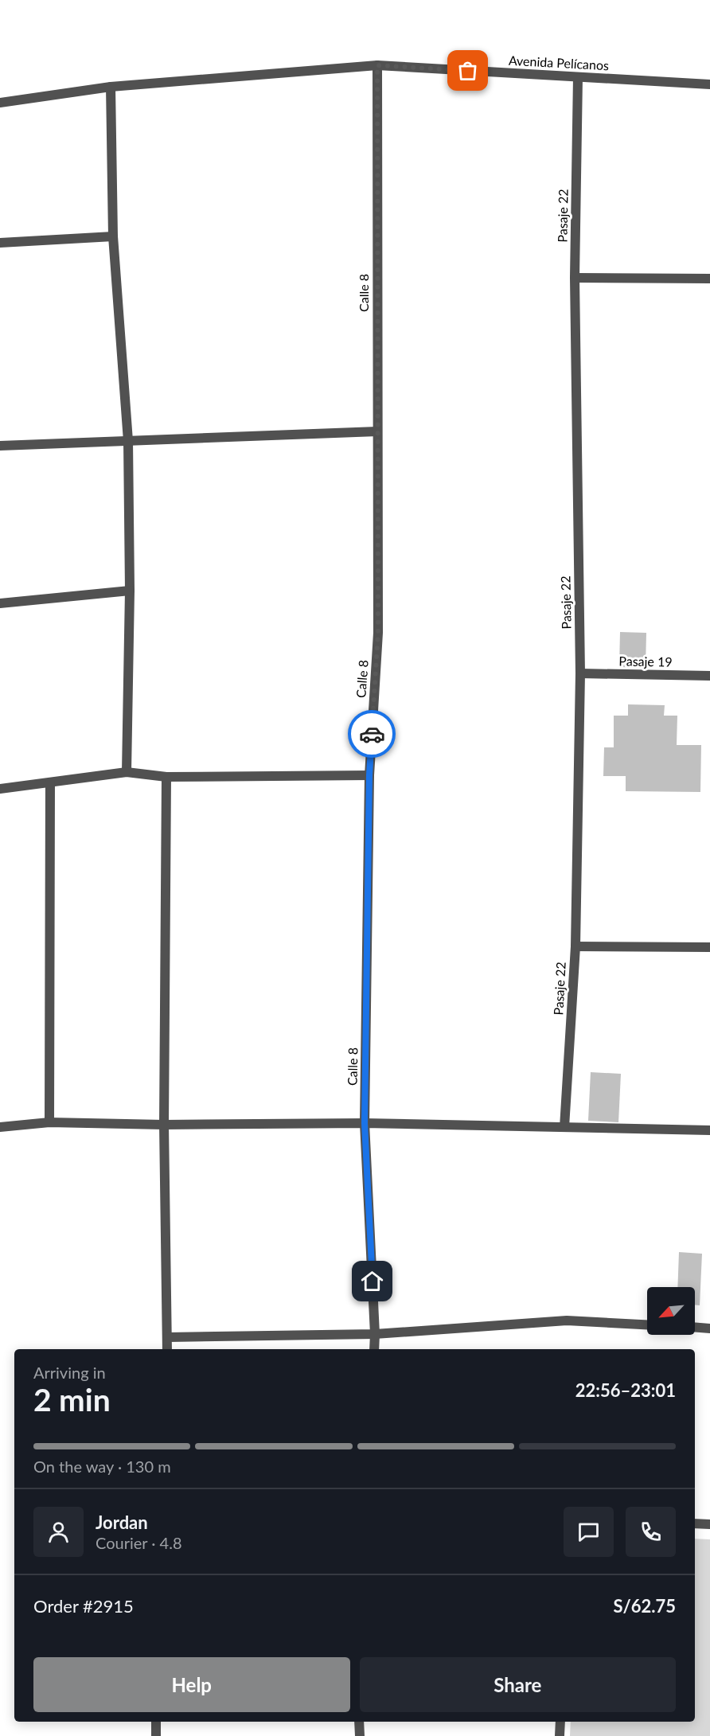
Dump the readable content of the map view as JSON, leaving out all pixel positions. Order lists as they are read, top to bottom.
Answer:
{
  "streets": {
    "street": [
      "Avenida Pelícanos",
      "Pasaje 22",
      "Calle 8",
      "Pasaje 19"
    ]
  },
  "crossings": [
    ["Avenida Pelícanos", "Pasaje 22"],
    ["Avenida Pelícanos", "Calle 8"],
    ["Pasaje 22", "Pasaje 19"]
  ],
  "north": "bottom left",
  "page": {
    "heading": ["2 min", "Arriving in", "22:56–23:01"],
    "panel": [
      "Jordan",
      "Courier · 4.8",
      "Order #2915",
      "S/62.75"
    ],
    "bar": "On the way · 130 m",
    "buttons": ["Help", "Share"]
  }
}
